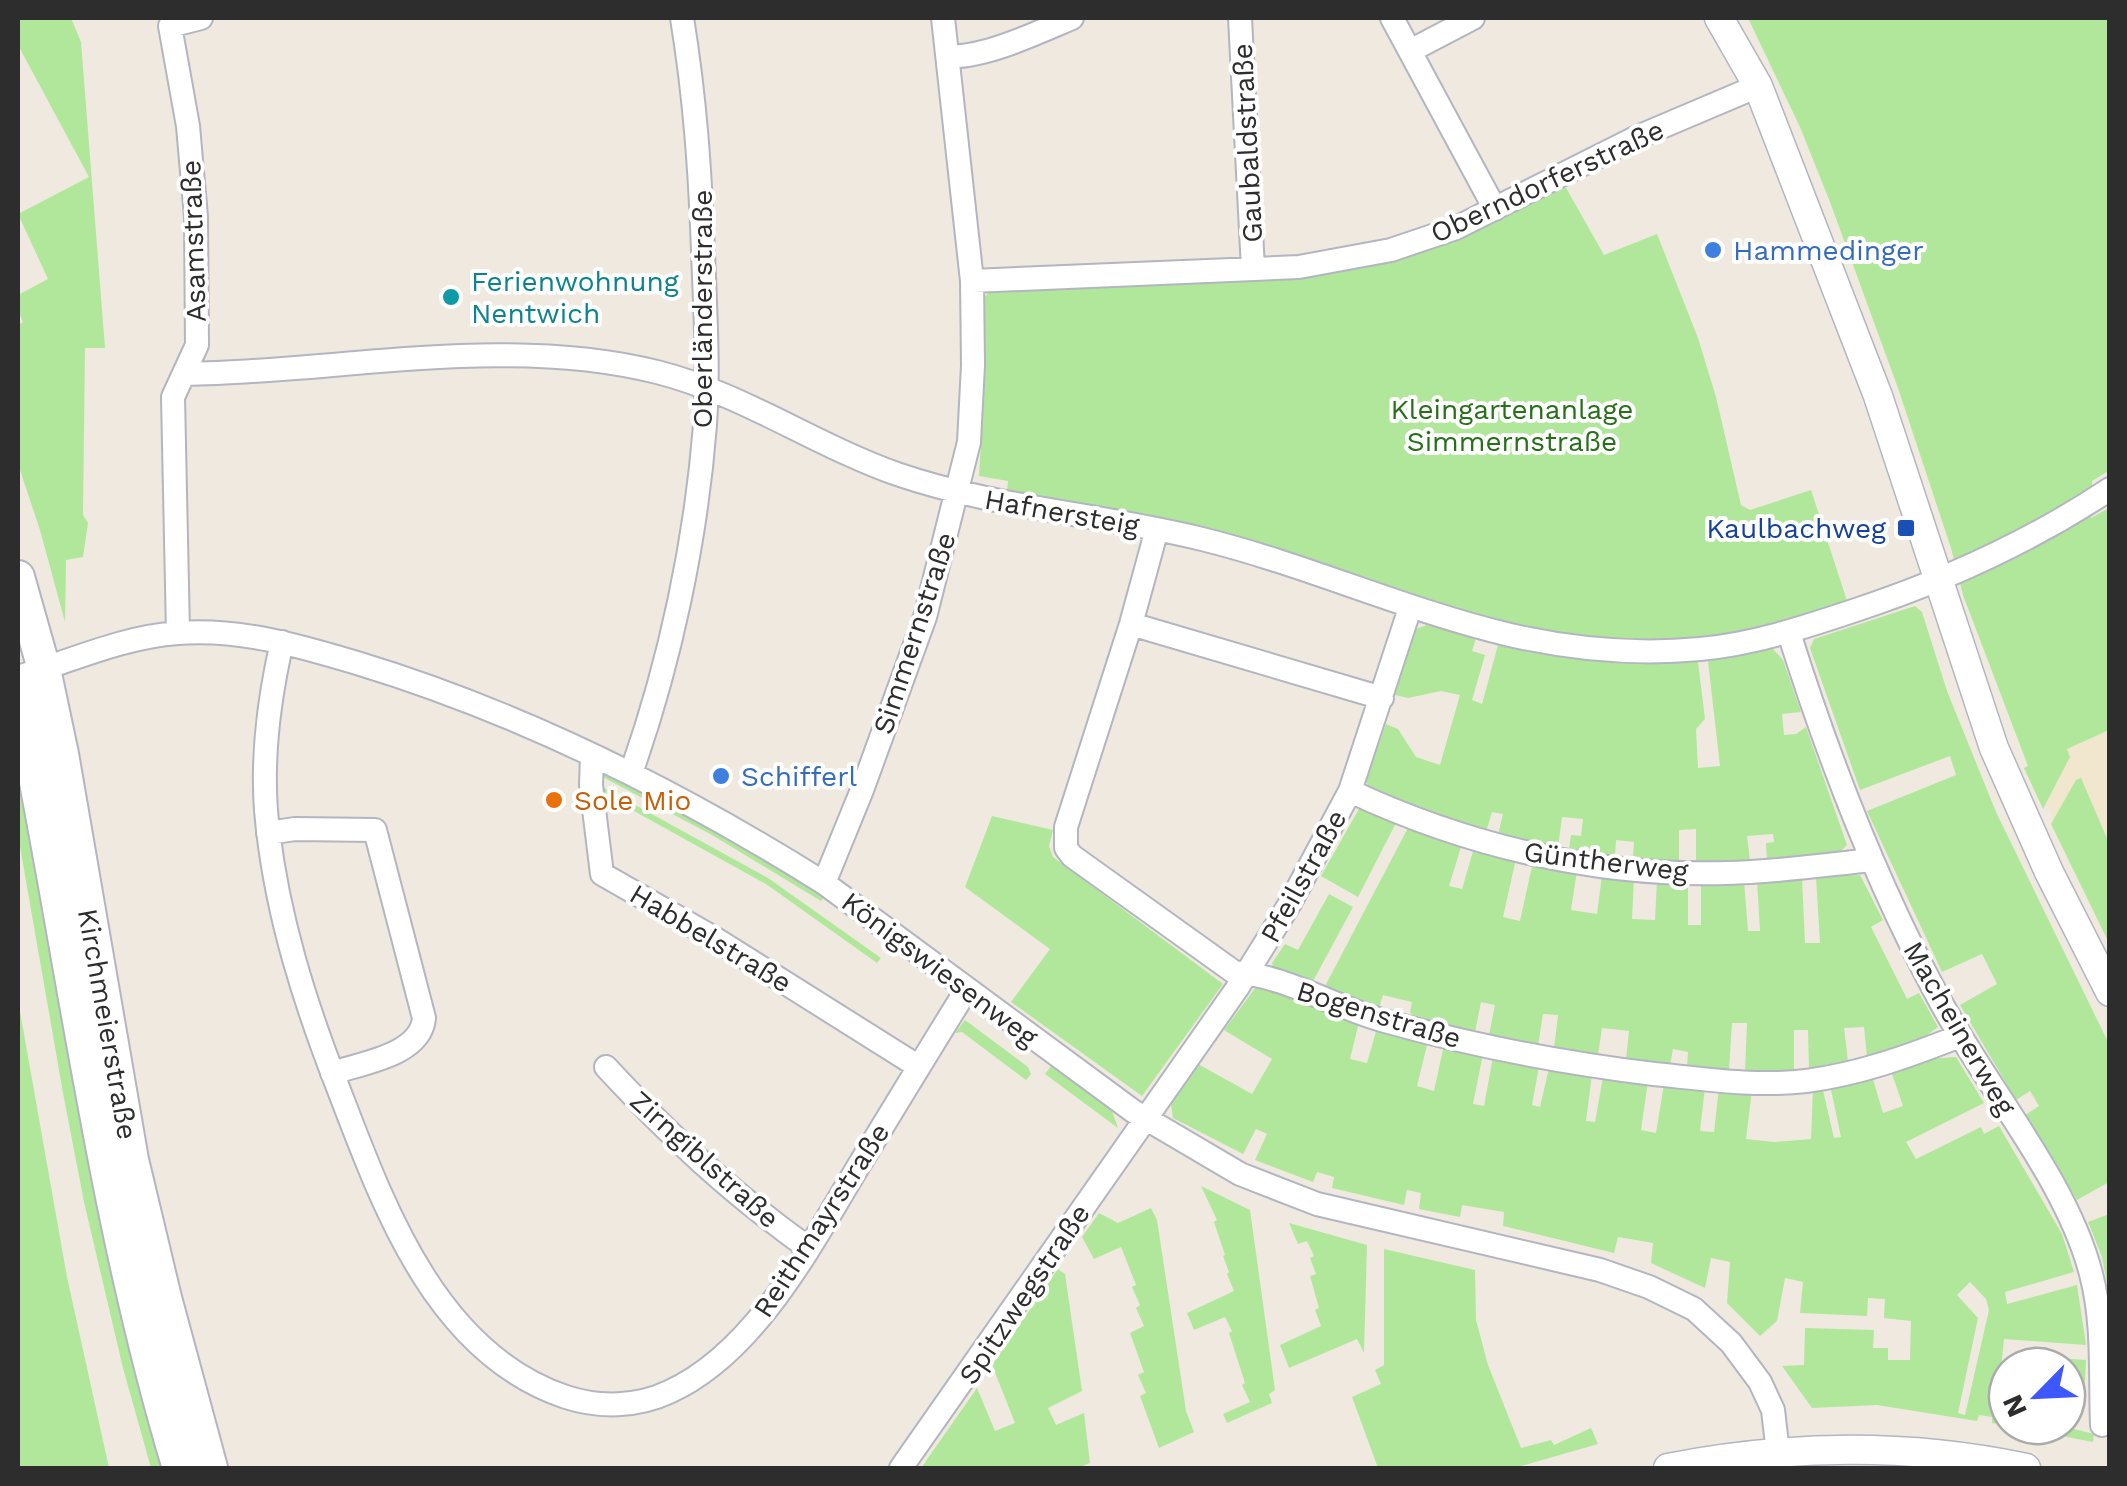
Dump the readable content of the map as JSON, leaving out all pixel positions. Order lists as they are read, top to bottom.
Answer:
{
  "streets": {
    "main road": ["Kirchmeierstraße"],
    "street": [
      "Gaubaldstraße",
      "Oberndorferstraße",
      "Asamstraße",
      "Oberländerstraße",
      "Hafnersteig",
      "Simmernstraße",
      "Güntherweg",
      "Pfeilstraße",
      "Habbelstraße",
      "Königswiesenweg",
      "Bogenstraße",
      "Macheinerweg",
      "Zirngiblstraße",
      "Reithmayrstraße",
      "Spitzwegstraße"
    ]
  },
  "crossings": [
    ["Gaubaldstraße", "Oberndorferstraße"],
    ["Oberndorferstraße", "Simmernstraße"],
    ["Asamstraße", "Hafnersteig"],
    ["Asamstraße", "Königswiesenweg"],
    ["Oberländerstraße", "Hafnersteig"],
    ["Oberländerstraße", "Königswiesenweg"],
    ["Hafnersteig", "Simmernstraße"],
    ["Hafnersteig", "Pfeilstraße"],
    ["Hafnersteig", "Bogenstraße"],
    ["Hafnersteig", "Macheinerweg"],
    ["Simmernstraße", "Königswiesenweg"],
    ["Güntherweg", "Pfeilstraße"],
    ["Güntherweg", "Macheinerweg"],
    ["Pfeilstraße", "Königswiesenweg"],
    ["Pfeilstraße", "Bogenstraße"],
    ["Pfeilstraße", "Spitzwegstraße"],
    ["Habbelstraße", "Königswiesenweg"],
    ["Habbelstraße", "Reithmayrstraße"],
    ["Königswiesenweg", "Kirchmeierstraße"],
    ["Königswiesenweg", "Reithmayrstraße"],
    ["Königswiesenweg", "Spitzwegstraße"],
    ["Bogenstraße", "Macheinerweg"],
    ["Zirngiblstraße", "Reithmayrstraße"]
  ],
  "parks": ["Kleingartenanlage Simmernstraße"],
  "places": {
    "other": [
      "Hammedinger",
      "Ferienwohnung Nentwich",
      "Schifferl",
      "Sole Mio"
    ],
    "transit": ["Kaulbachweg"]
  },
  "north": "bottom left"
}
